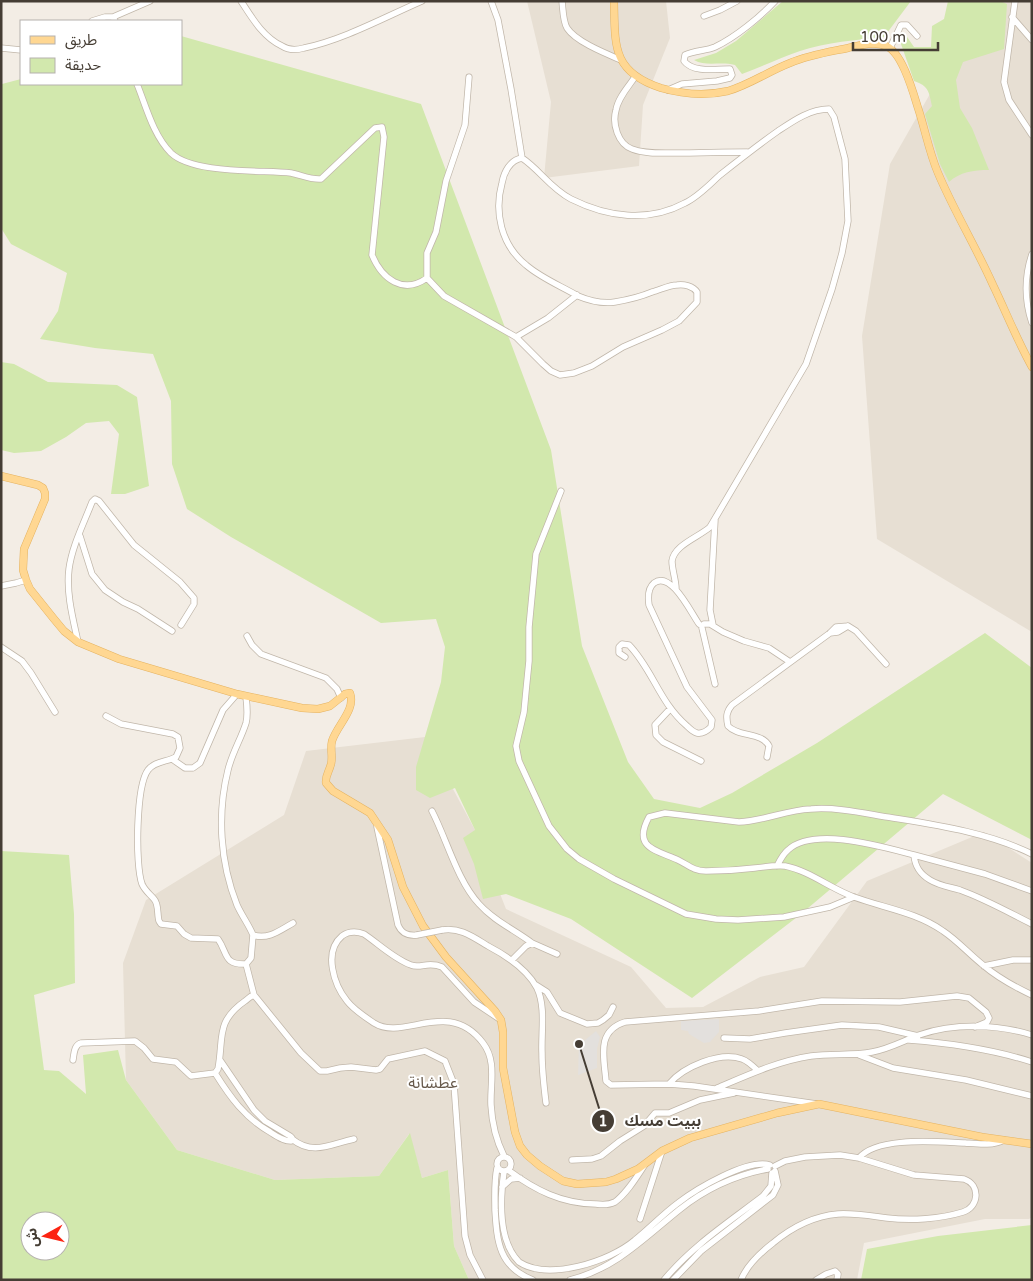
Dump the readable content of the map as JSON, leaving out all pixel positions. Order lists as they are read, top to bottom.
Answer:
{
  "districts": ["عطشانة"],
  "places": ["ببيت مسك"],
  "legend": ["طريق", "حديقة"],
  "scale_bar": "100 m",
  "north": "left"
}
